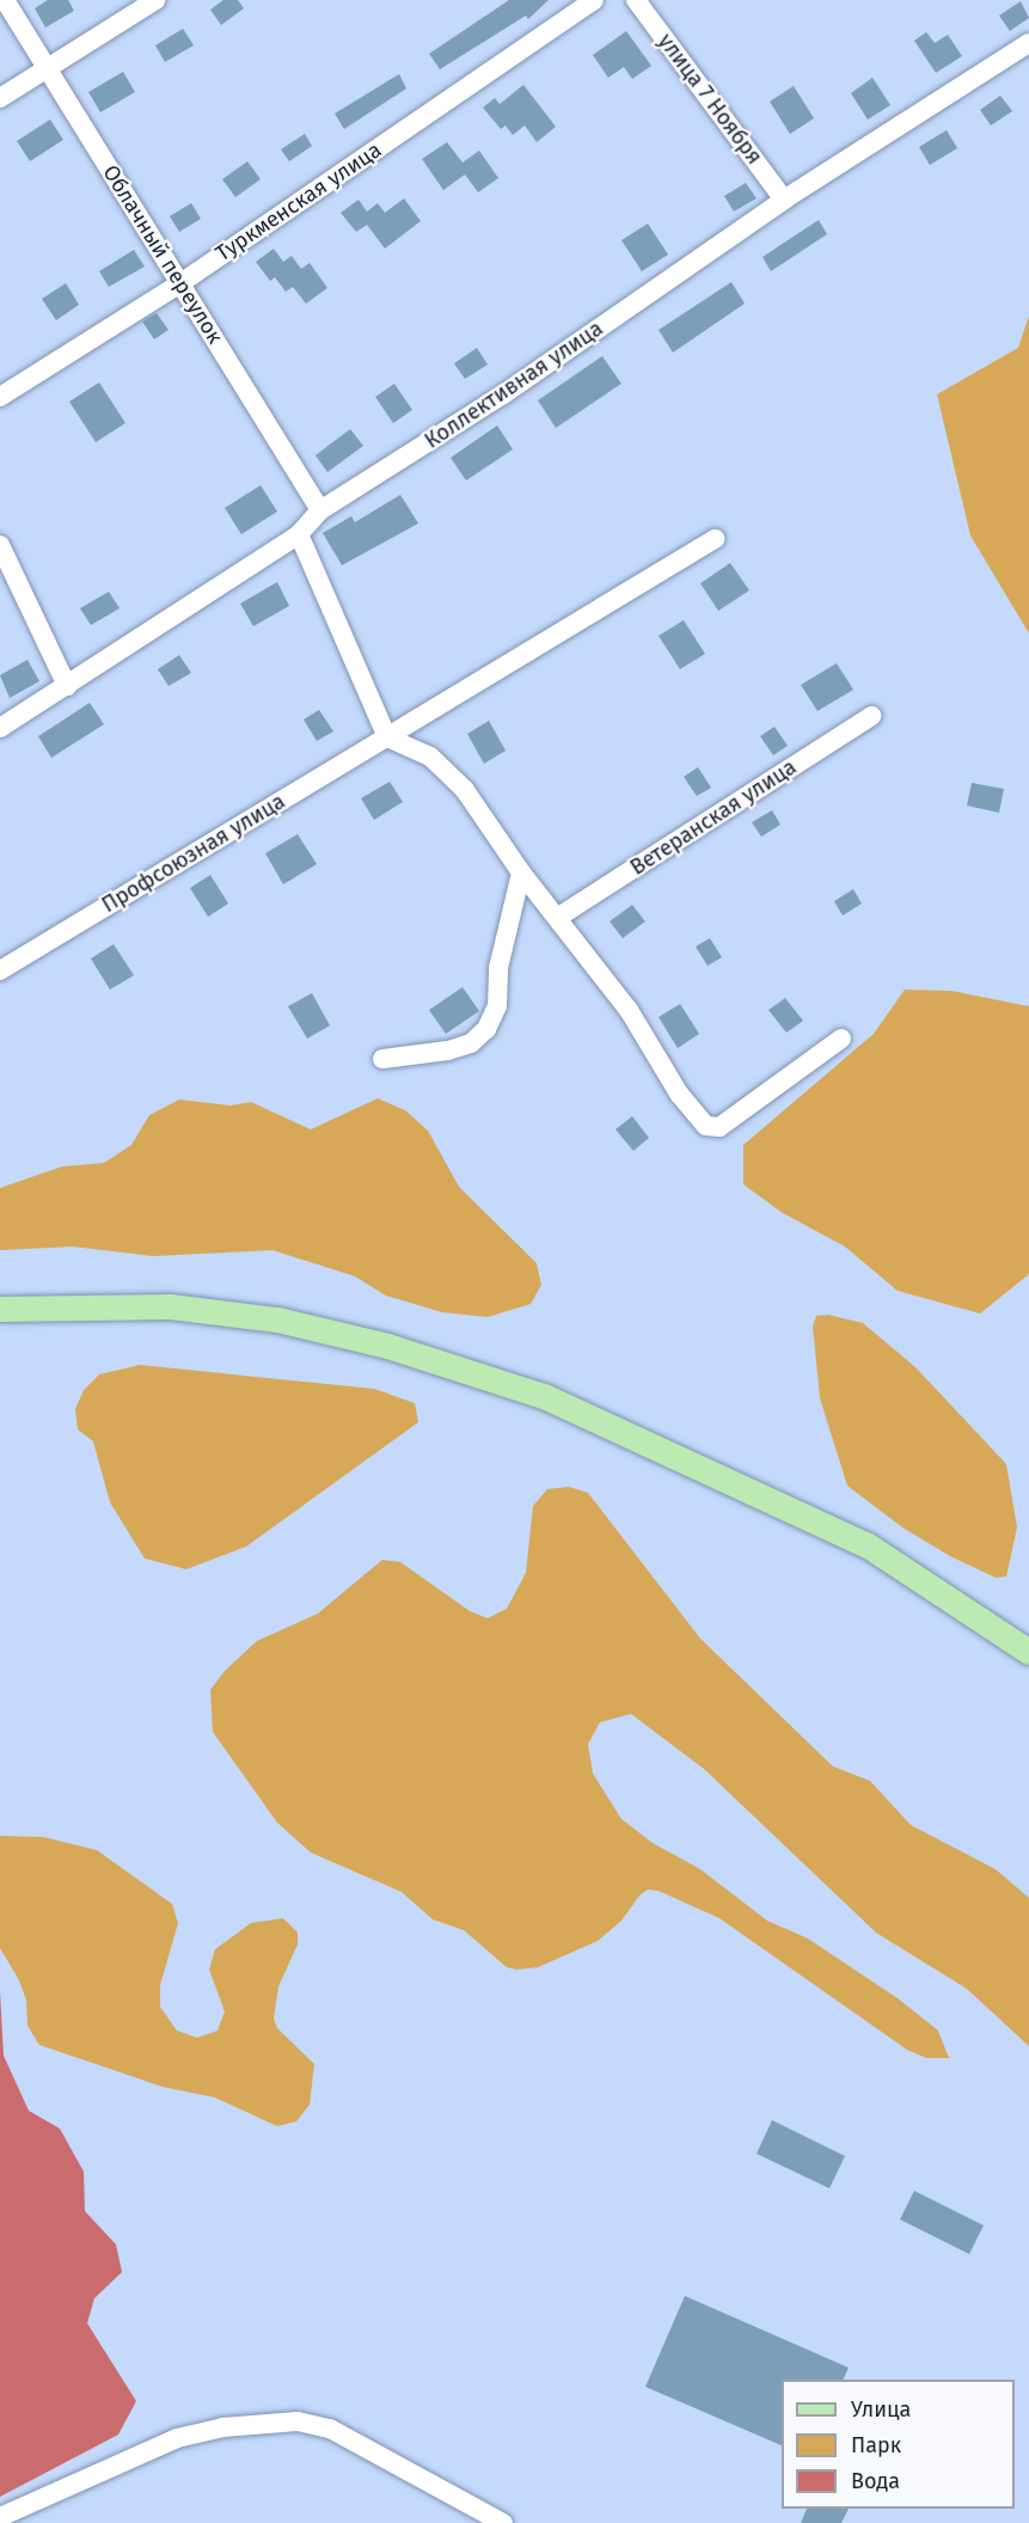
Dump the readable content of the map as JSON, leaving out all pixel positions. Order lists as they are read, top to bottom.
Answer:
{
  "streets": {
    "street": [
      "улица 7 Ноября",
      "Туркменская улица",
      "Облачный переулок",
      "Коллективная улица",
      "Ветеранская улица",
      "Профсоюзная улица"
    ]
  },
  "crossings": [
    ["улица 7 Ноября", "Коллективная улица"],
    ["Туркменская улица", "Облачный переулок"],
    ["Облачный переулок", "Коллективная улица"]
  ],
  "legend": ["Улица", "Парк", "Вода"]
}
